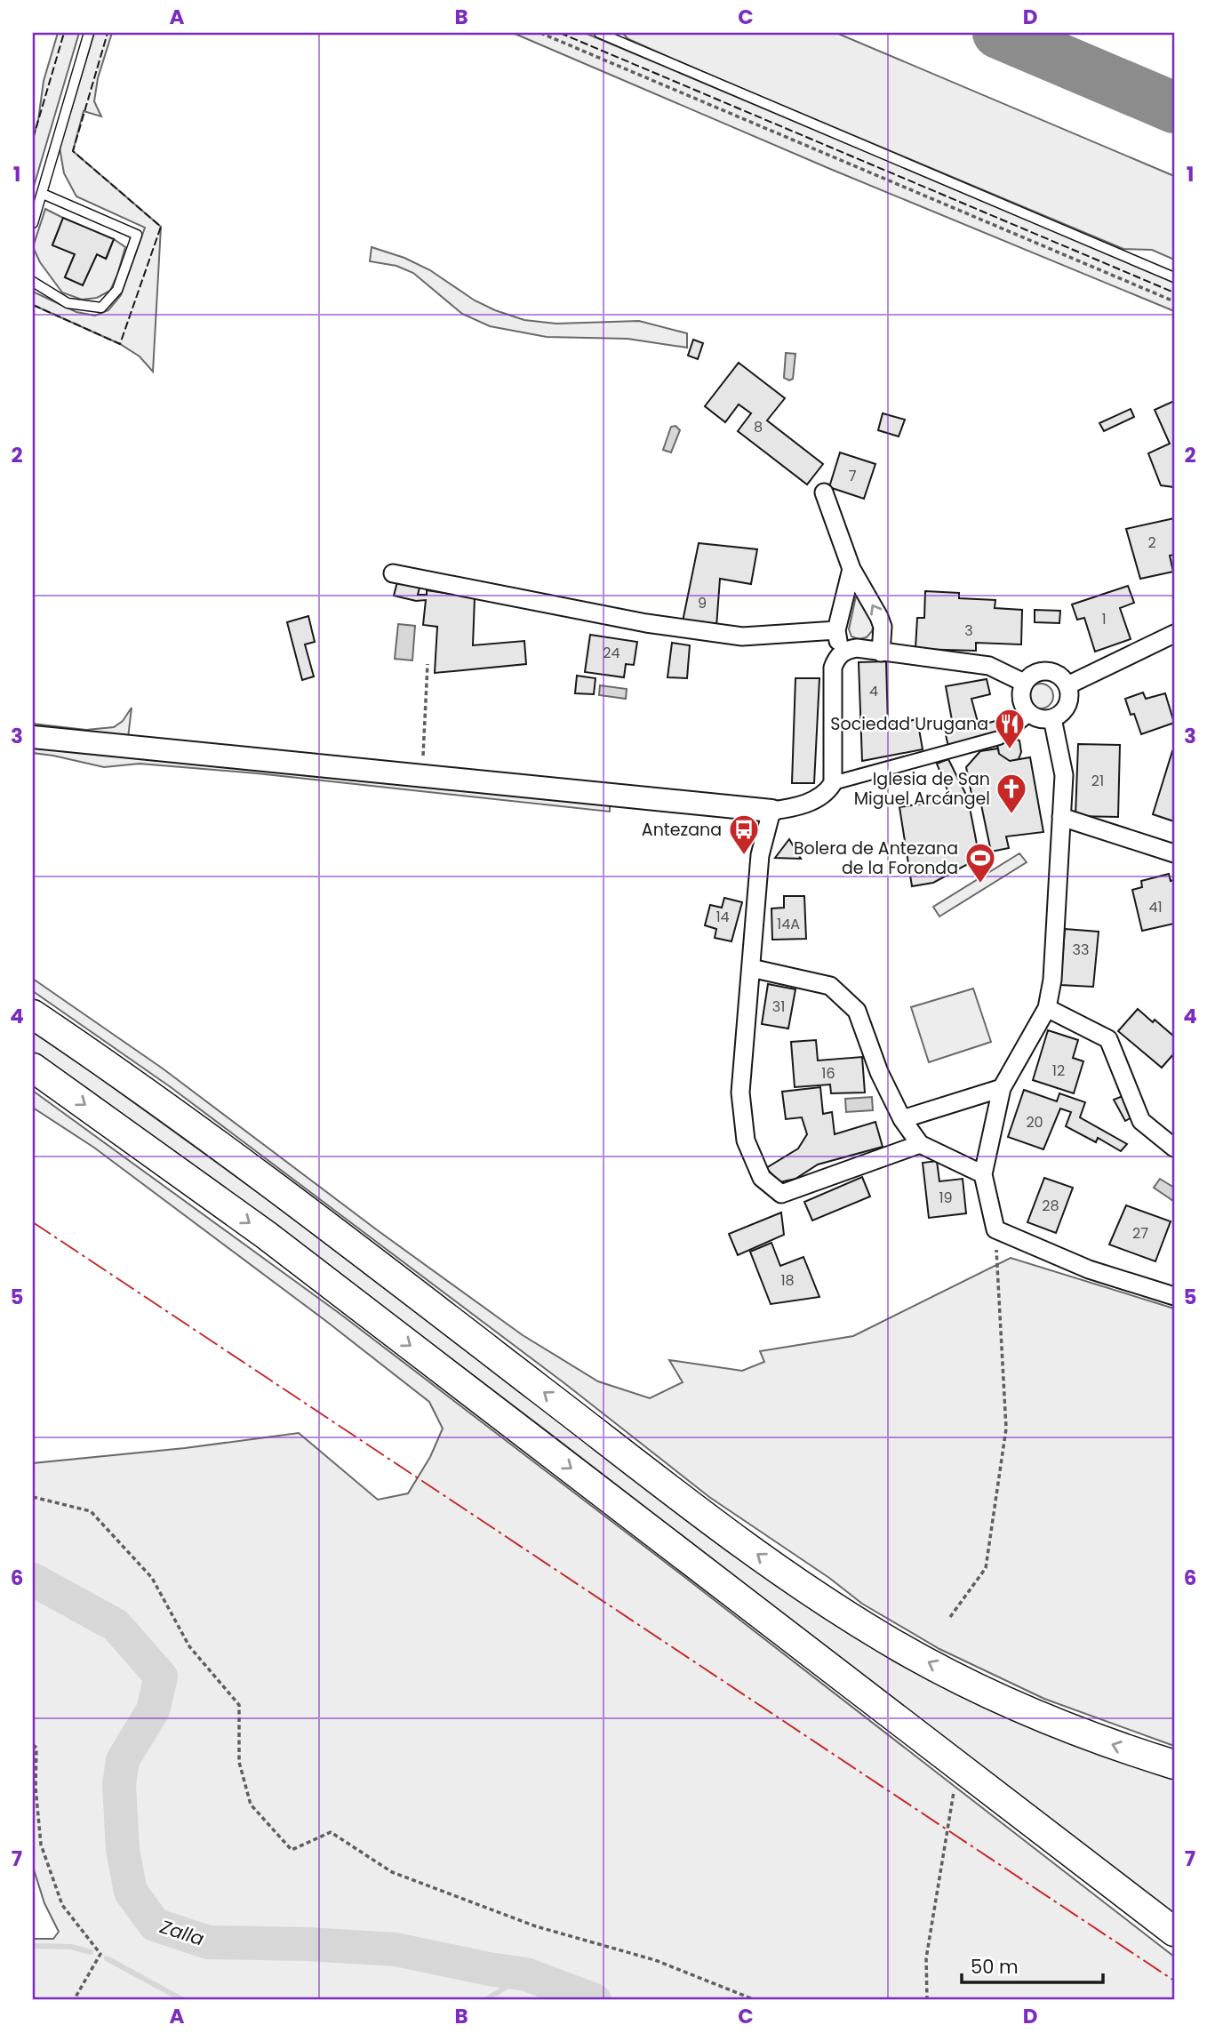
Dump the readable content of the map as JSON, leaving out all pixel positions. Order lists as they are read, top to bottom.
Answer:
{
  "water": ["Zalla"],
  "places": {
    "restaurant": ["Sociedad Urugana"],
    "church": ["Iglesia de San Miguel Arcángel"],
    "bus stop": ["Antezana"],
    "sports": ["Bolera de Antezana de la Foronda"]
  },
  "house_numbers": [
    "8",
    "7",
    "2",
    "9",
    "1",
    "3",
    "24",
    "4",
    "21",
    "41",
    "14",
    "14A",
    "33",
    "31",
    "12",
    "16",
    "20",
    "19",
    "28",
    "27",
    "18"
  ],
  "scale_bar": "50 m",
  "grid": {
    "columns": [
      "A",
      "B",
      "C",
      "D"
    ],
    "rows": [
      "1",
      "2",
      "3",
      "4",
      "5",
      "6",
      "7"
    ]
  }
}
